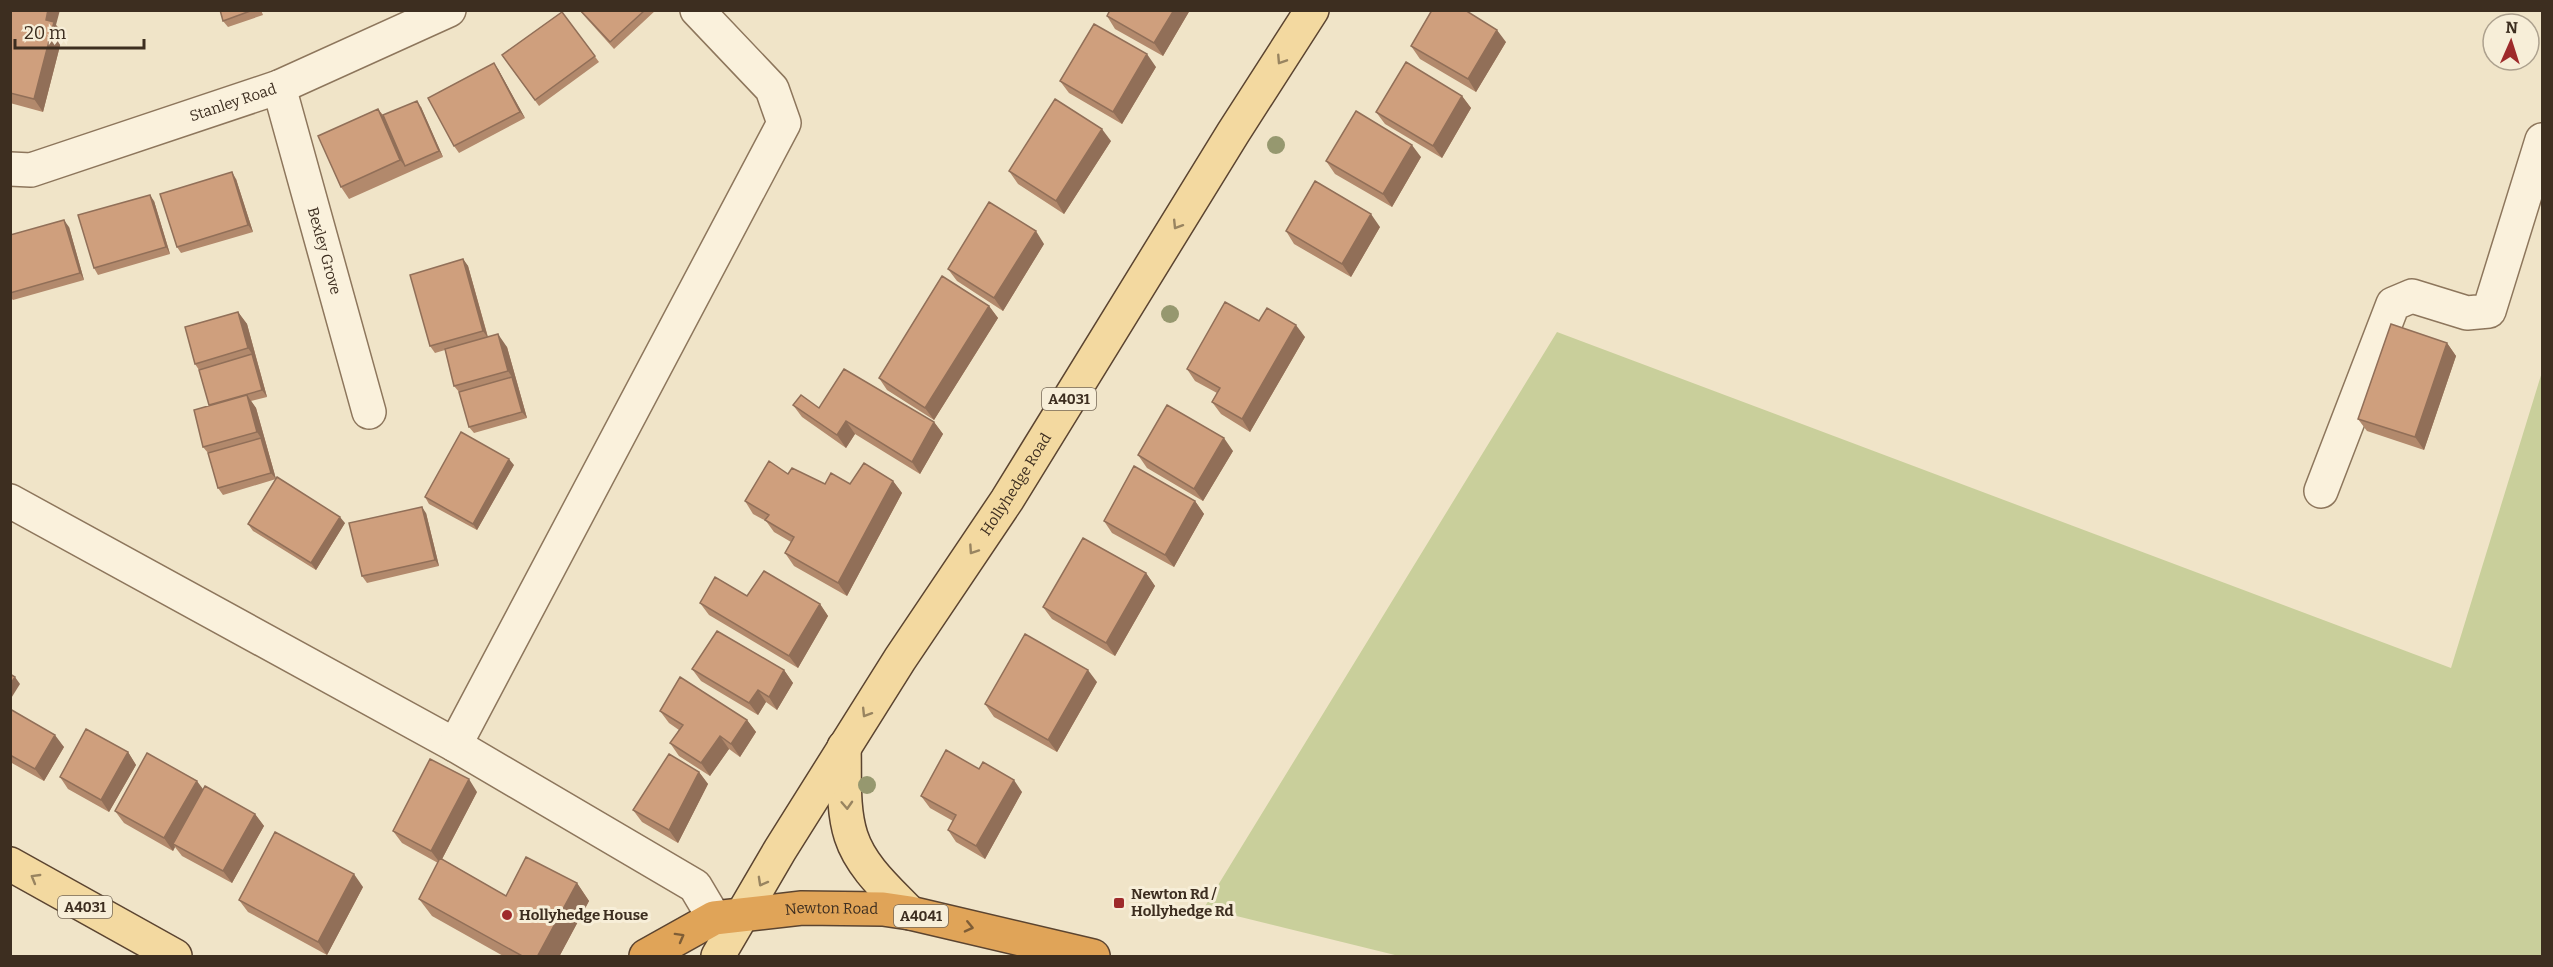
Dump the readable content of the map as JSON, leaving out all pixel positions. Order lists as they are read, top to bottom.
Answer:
{
  "streets": {
    "highway": ["Newton Road", "A4041"],
    "main road": ["A4031", "Hollyhedge Road"],
    "street": ["Stanley Road", "Bexley Grove"]
  },
  "crossings": [
    ["Stanley Road", "Bexley Grove"],
    ["Hollyhedge Road", "Newton Road"]
  ],
  "one_way": ["Hollyhedge Road", "Newton Road"],
  "places": {
    "transit": ["Newton Rd / Hollyhedge Rd"],
    "other": ["Hollyhedge House"]
  },
  "scale_bar": "20 m",
  "north": "top"
}
